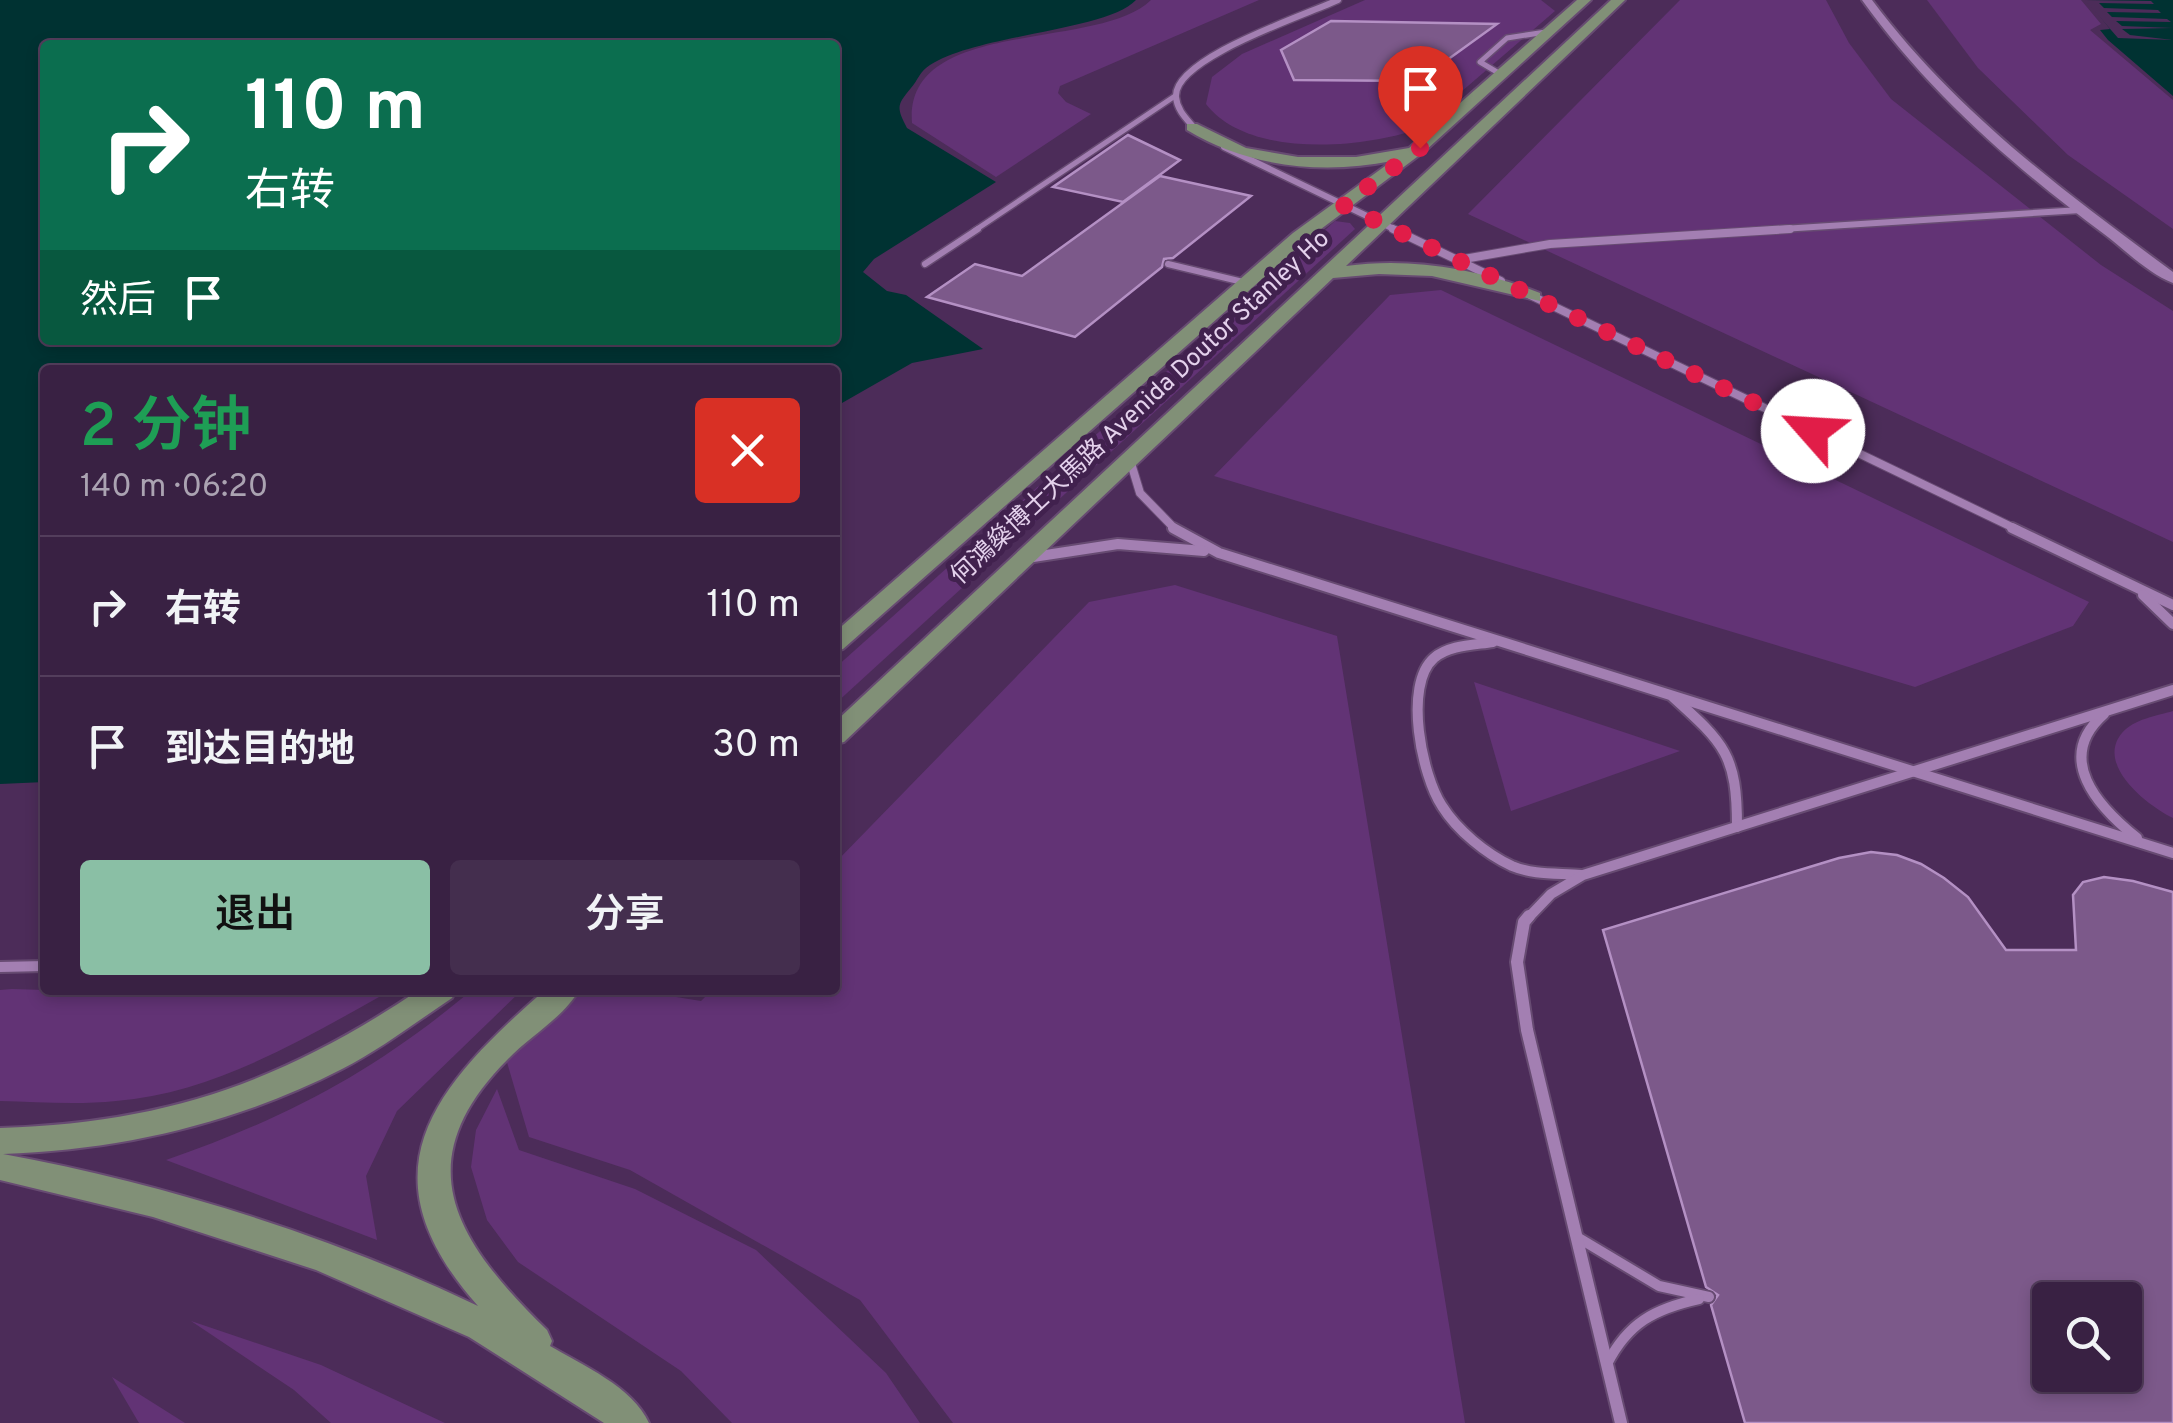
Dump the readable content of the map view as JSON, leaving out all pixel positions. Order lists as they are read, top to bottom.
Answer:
{
  "streets": {
    "main road": ["何鴻燊博士大馬路 Avenida Doutor Stanley Ho"]
  },
  "page": {
    "turn": ["110 m", "右转"],
    "then": "然后",
    "heading": ["2 分钟", "140 m · 06:20"],
    "list": [
      {
        "name": "右转",
        "value": "110 m"
      },
      {
        "name": "到达目的地",
        "value": "30 m"
      }
    ],
    "buttons": ["退出", "分享"]
  }
}
